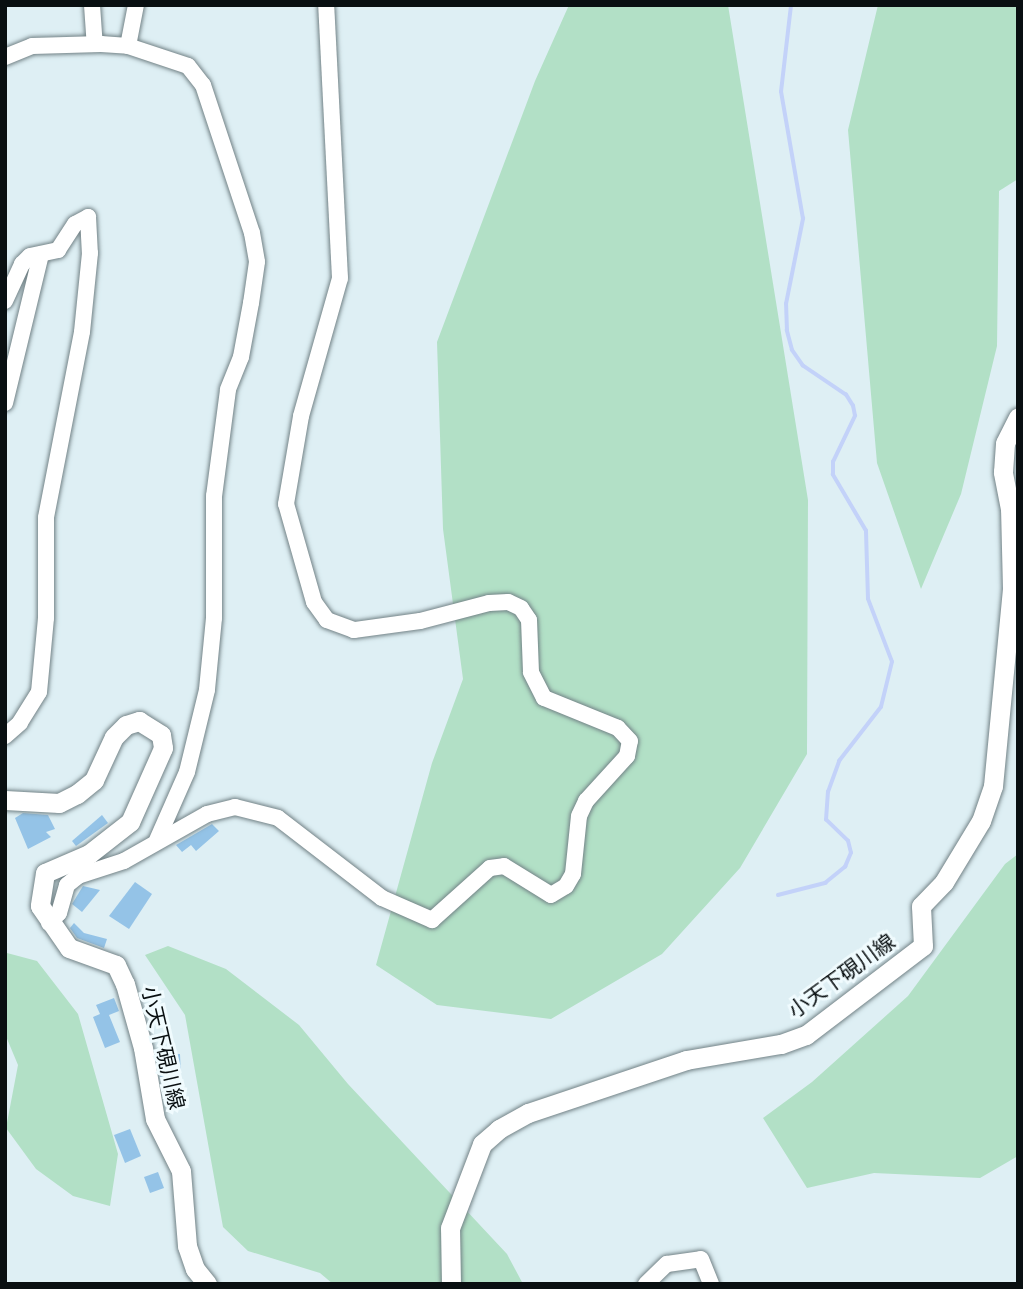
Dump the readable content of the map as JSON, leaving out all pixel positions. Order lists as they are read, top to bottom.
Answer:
{
  "streets": {
    "main road": ["小天下硯川線"]
  }
}
